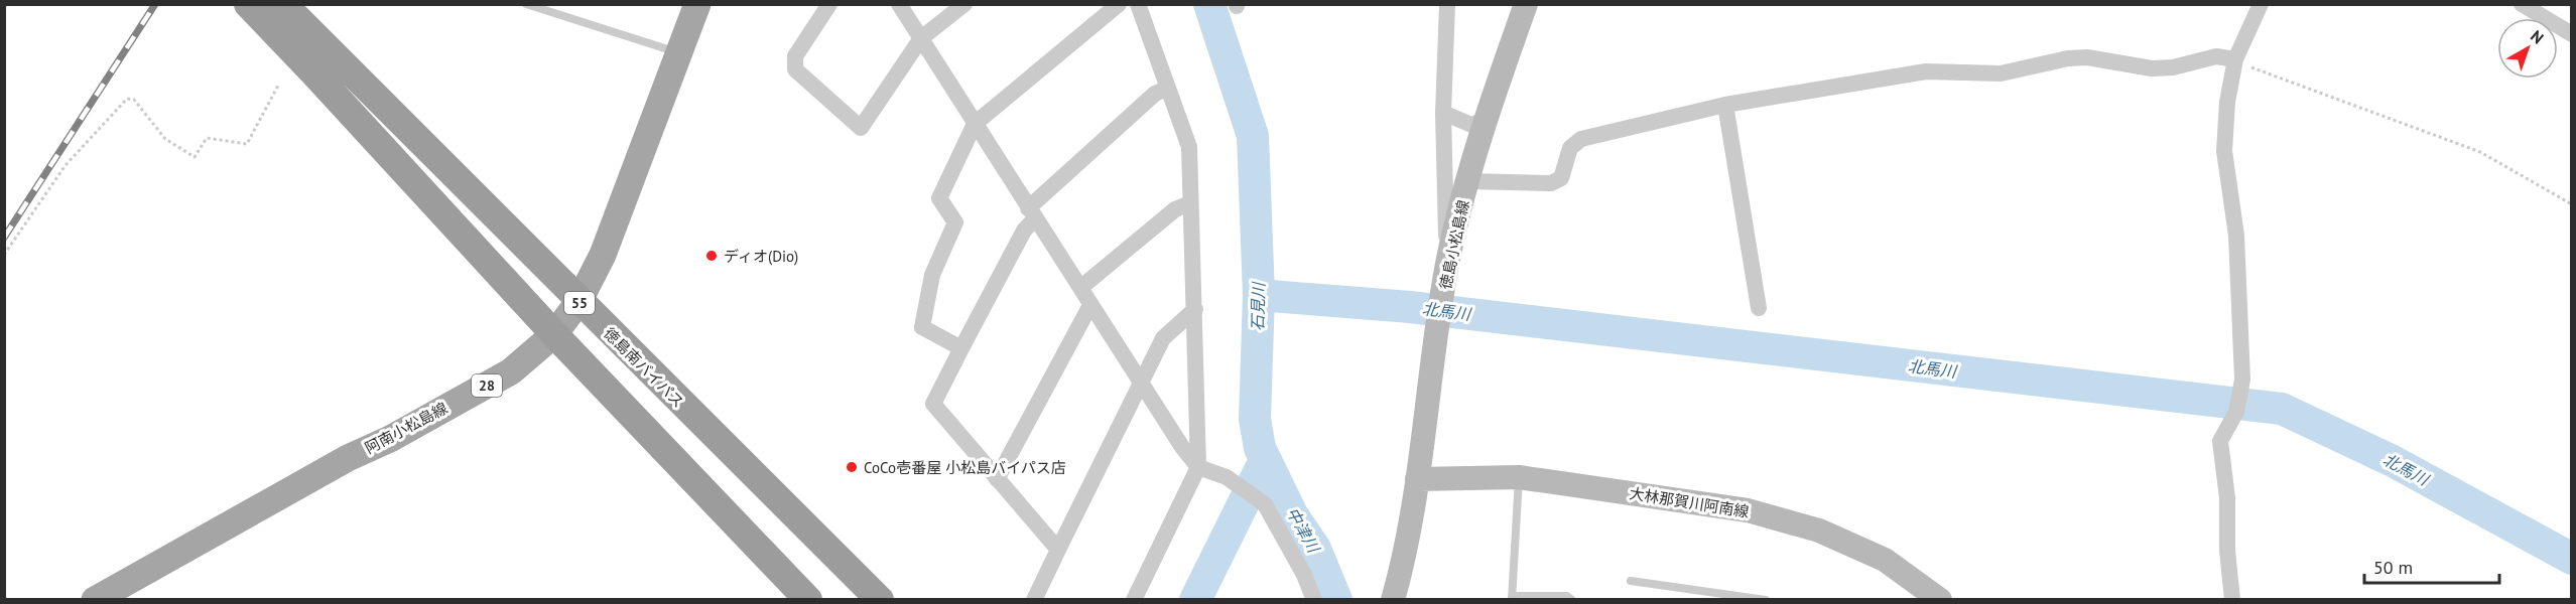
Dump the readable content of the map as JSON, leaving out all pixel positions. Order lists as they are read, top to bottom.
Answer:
{
  "streets": {
    "highway": ["55", "徳島南バイパス"],
    "main road": [
      "徳島小松島線",
      "28",
      "阿南小松島線",
      "大林那賀川阿南線"
    ]
  },
  "crossings": [
    ["徳島小松島線", "大林那賀川阿南線"],
    ["55", "阿南小松島線"],
    ["徳島南バイパス", "阿南小松島線"]
  ],
  "water": ["石見川", "北馬川", "中津川"],
  "places": ["ディオ(Dio)", "CoCo壱番屋 小松島バイパス店"],
  "scale_bar": "50 m",
  "north": "top right"
}
